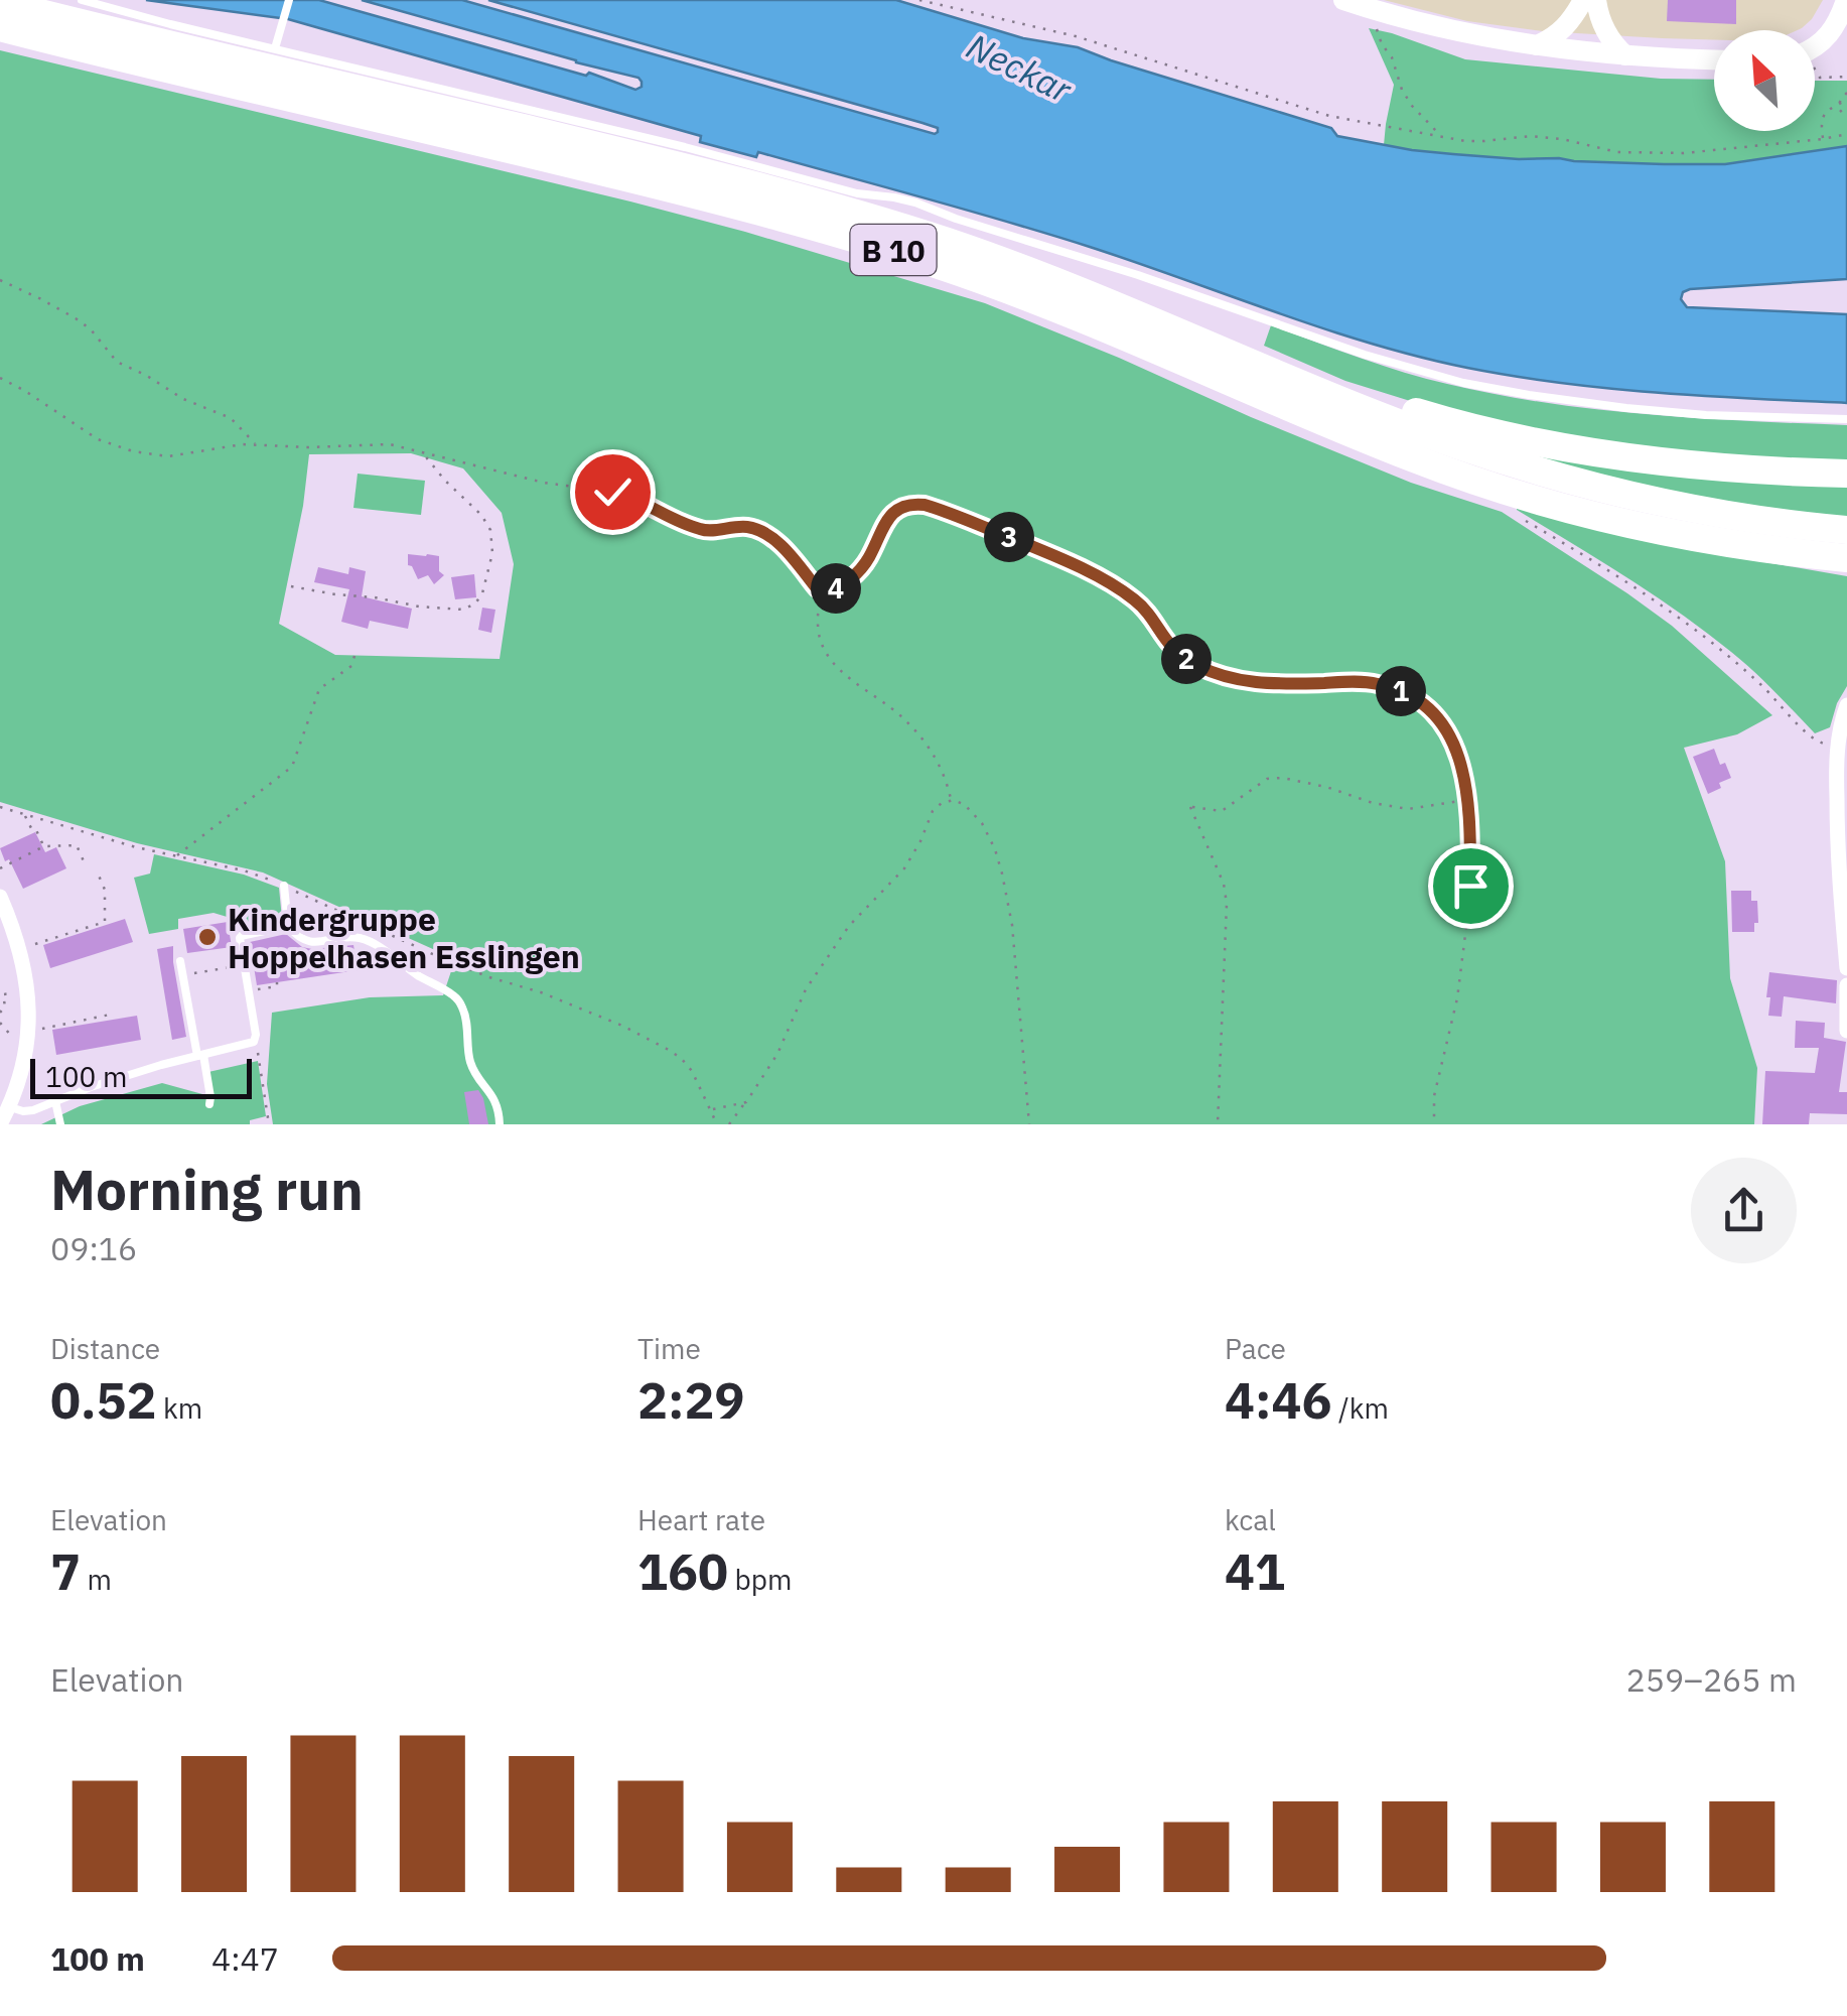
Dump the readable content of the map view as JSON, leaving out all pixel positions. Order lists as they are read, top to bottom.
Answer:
{
  "streets": {
    "highway": ["B 10"]
  },
  "water": ["Neckar"],
  "places": ["Kindergruppe Hoppelhasen Esslingen"],
  "scale_bar": "100 m",
  "north": "top left",
  "page": {
    "pins": [
      "3",
      "4",
      "2",
      "1"
    ],
    "scale": "100 m",
    "heading": ["Morning run", "09:16"],
    "stats": [
      ["Distance", "0.52 km"],
      ["Time", "2:29"],
      ["Pace", "4:46 /km"],
      ["Elevation", "7 m"],
      ["Heart rate", "160 bpm"],
      ["kcal", "41"]
    ],
    "chart": ["Elevation", "259–265 m"],
    "list": [
      {
        "name": "100 m",
        "note": "4:47"
      }
    ]
  }
}
